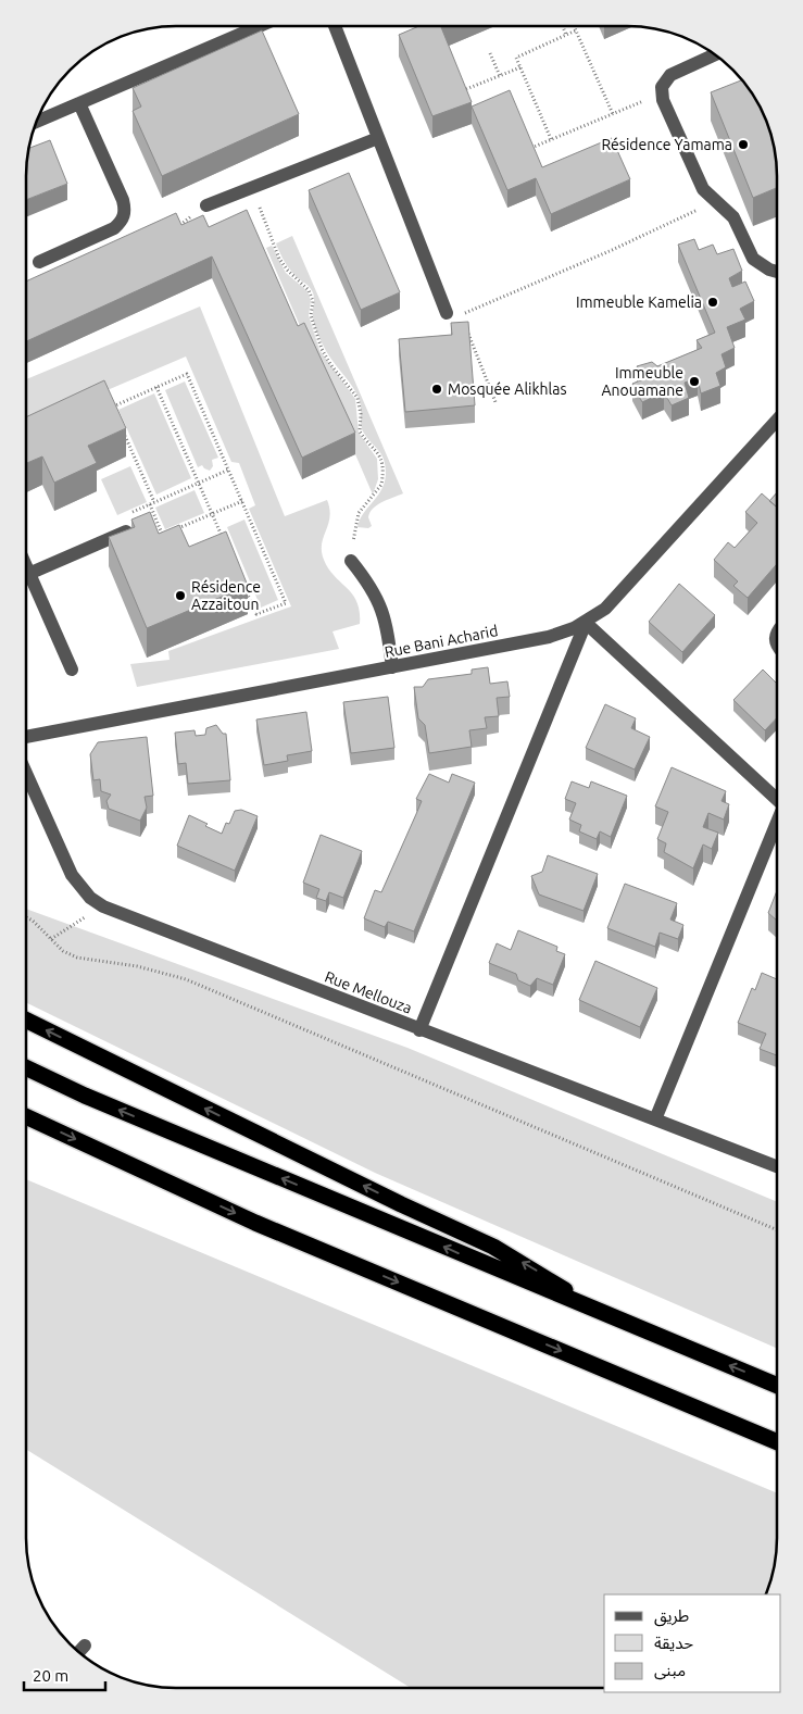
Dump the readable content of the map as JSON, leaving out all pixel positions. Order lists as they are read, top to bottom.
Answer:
{
  "streets": {
    "street": ["Rue Bani Acharid", "Rue Mellouza"]
  },
  "places": [
    "Résidence Yamama",
    "Immeuble Kamelia",
    "Immeuble Anouamane",
    "Mosquée Alikhlas",
    "Résidence Azzaitoun"
  ],
  "legend": ["طريق", "حديقة", "مبنى"],
  "scale_bar": "20 m"
}
